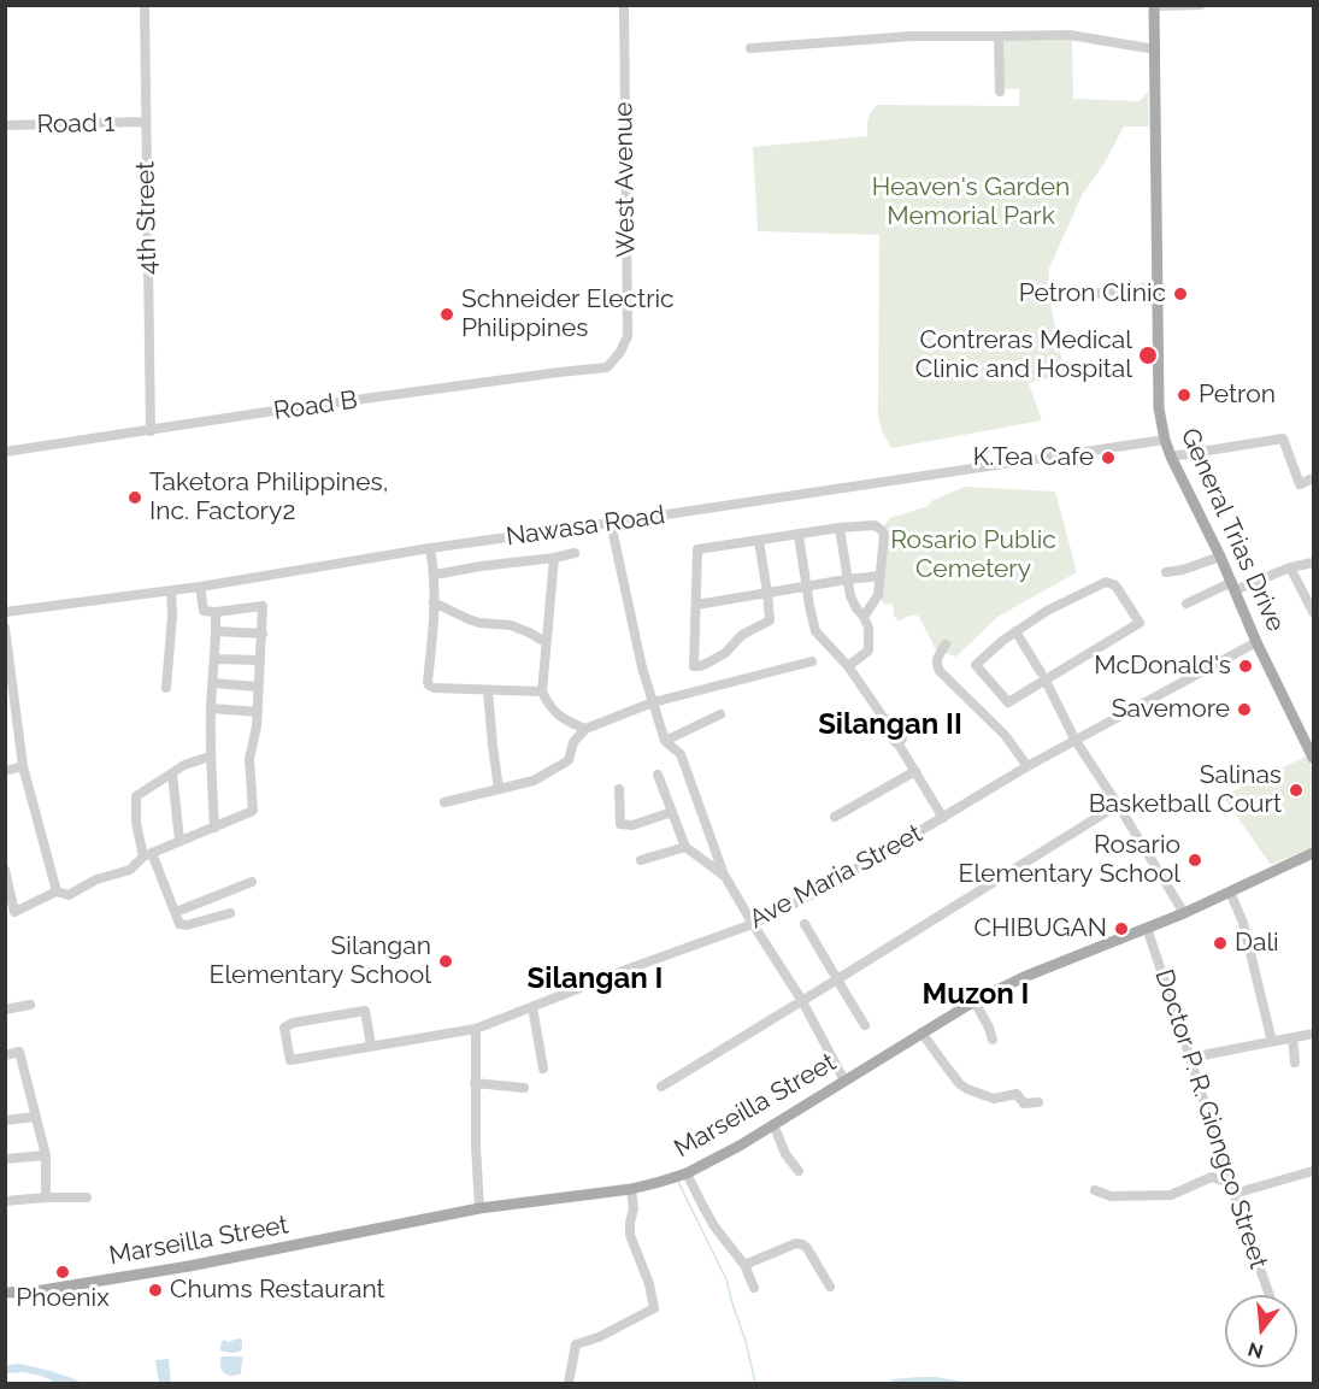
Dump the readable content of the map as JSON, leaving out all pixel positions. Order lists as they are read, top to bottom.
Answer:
{
  "streets": {
    "main road": ["General Trias Drive", "Marseilla Street"],
    "street": [
      "Road 1",
      "West Avenue",
      "4th Street",
      "Road B",
      "Nawasa Road",
      "Ave Maria Street",
      "Doctor P. R. Giongco Street"
    ]
  },
  "crossings": [
    ["Road 1", "4th Street"],
    ["West Avenue", "Road B"],
    ["4th Street", "Road B"],
    ["Nawasa Road", "General Trias Drive"],
    ["General Trias Drive", "Ave Maria Street"],
    ["Marseilla Street", "Doctor P. R. Giongco Street"]
  ],
  "districts": ["Silangan II", "Silangan I", "Muzon I"],
  "parks": ["Heaven's Garden Memorial Park", "Rosario Public Cemetery"],
  "places": [
    "Petron Clinic",
    "Schneider Electric Philippines",
    "Contreras Medical Clinic and Hospital",
    "Petron",
    "K.Tea Cafe",
    "Taketora Philippines, Inc. Factory2",
    "McDonald's",
    "Savemore",
    "Salinas Basketball Court",
    "Rosario Elementary School",
    "CHIBUGAN",
    "Dali",
    "Silangan Elementary School",
    "Phoenix",
    "Chums Restaurant"
  ],
  "north": "bottom"
}
